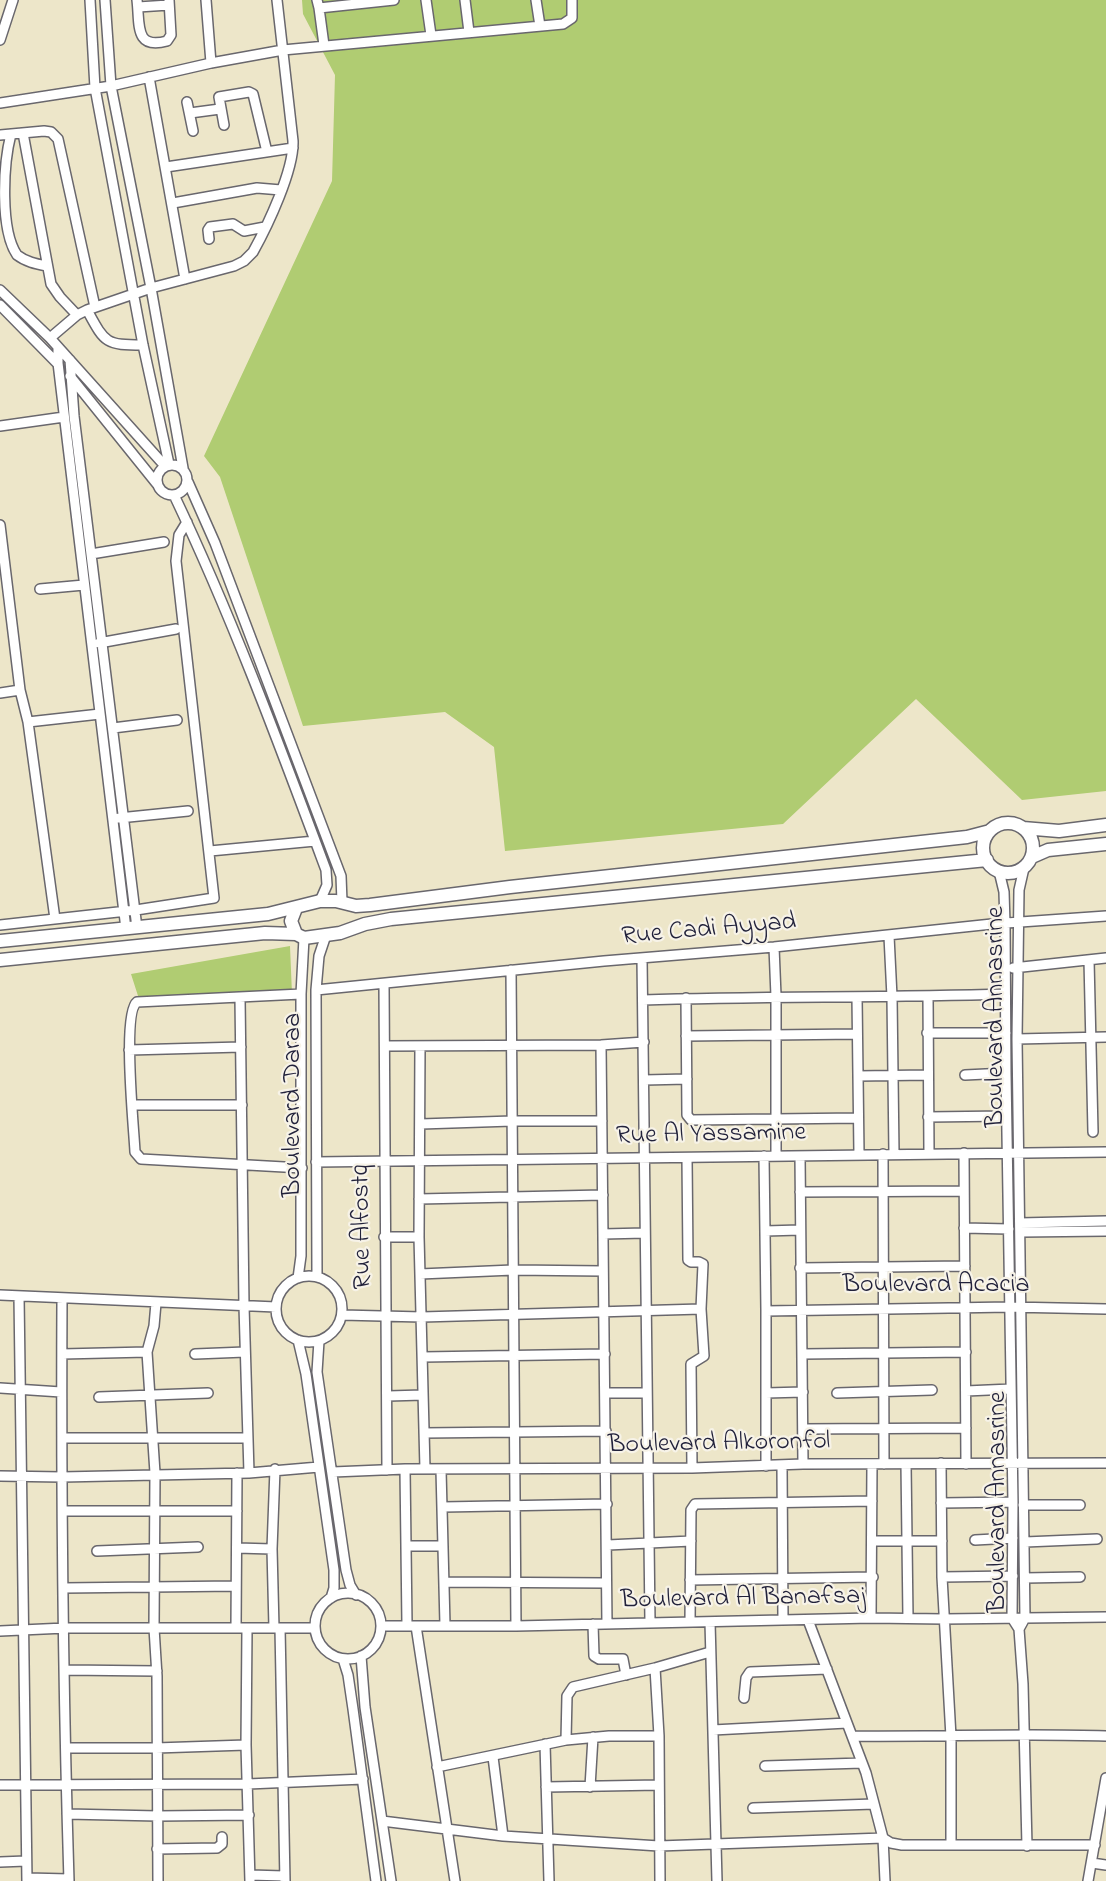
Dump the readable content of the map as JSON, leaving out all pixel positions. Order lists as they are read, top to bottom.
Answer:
{
  "streets": {
    "street": [
      "Rue Cadi Ayyad",
      "Boulevard Annasrine",
      "Boulevard Daraa",
      "Rue Al Yassamine",
      "Rue Alfostq",
      "Boulevard Acacia",
      "Boulevard Alkoronfol",
      "Boulevard Al Banafsaj"
    ]
  },
  "crossings": [
    ["Rue Cadi Ayyad", "Boulevard Annasrine"],
    ["Rue Cadi Ayyad", "Boulevard Daraa"],
    ["Rue Cadi Ayyad", "Rue Alfostq"],
    ["Boulevard Annasrine", "Rue Al Yassamine"],
    ["Boulevard Annasrine", "Boulevard Acacia"],
    ["Boulevard Annasrine", "Boulevard Alkoronfol"],
    ["Boulevard Annasrine", "Boulevard Al Banafsaj"],
    ["Boulevard Daraa", "Rue Al Yassamine"],
    ["Rue Al Yassamine", "Rue Alfostq"],
    ["Rue Alfostq", "Boulevard Alkoronfol"]
  ]
}
